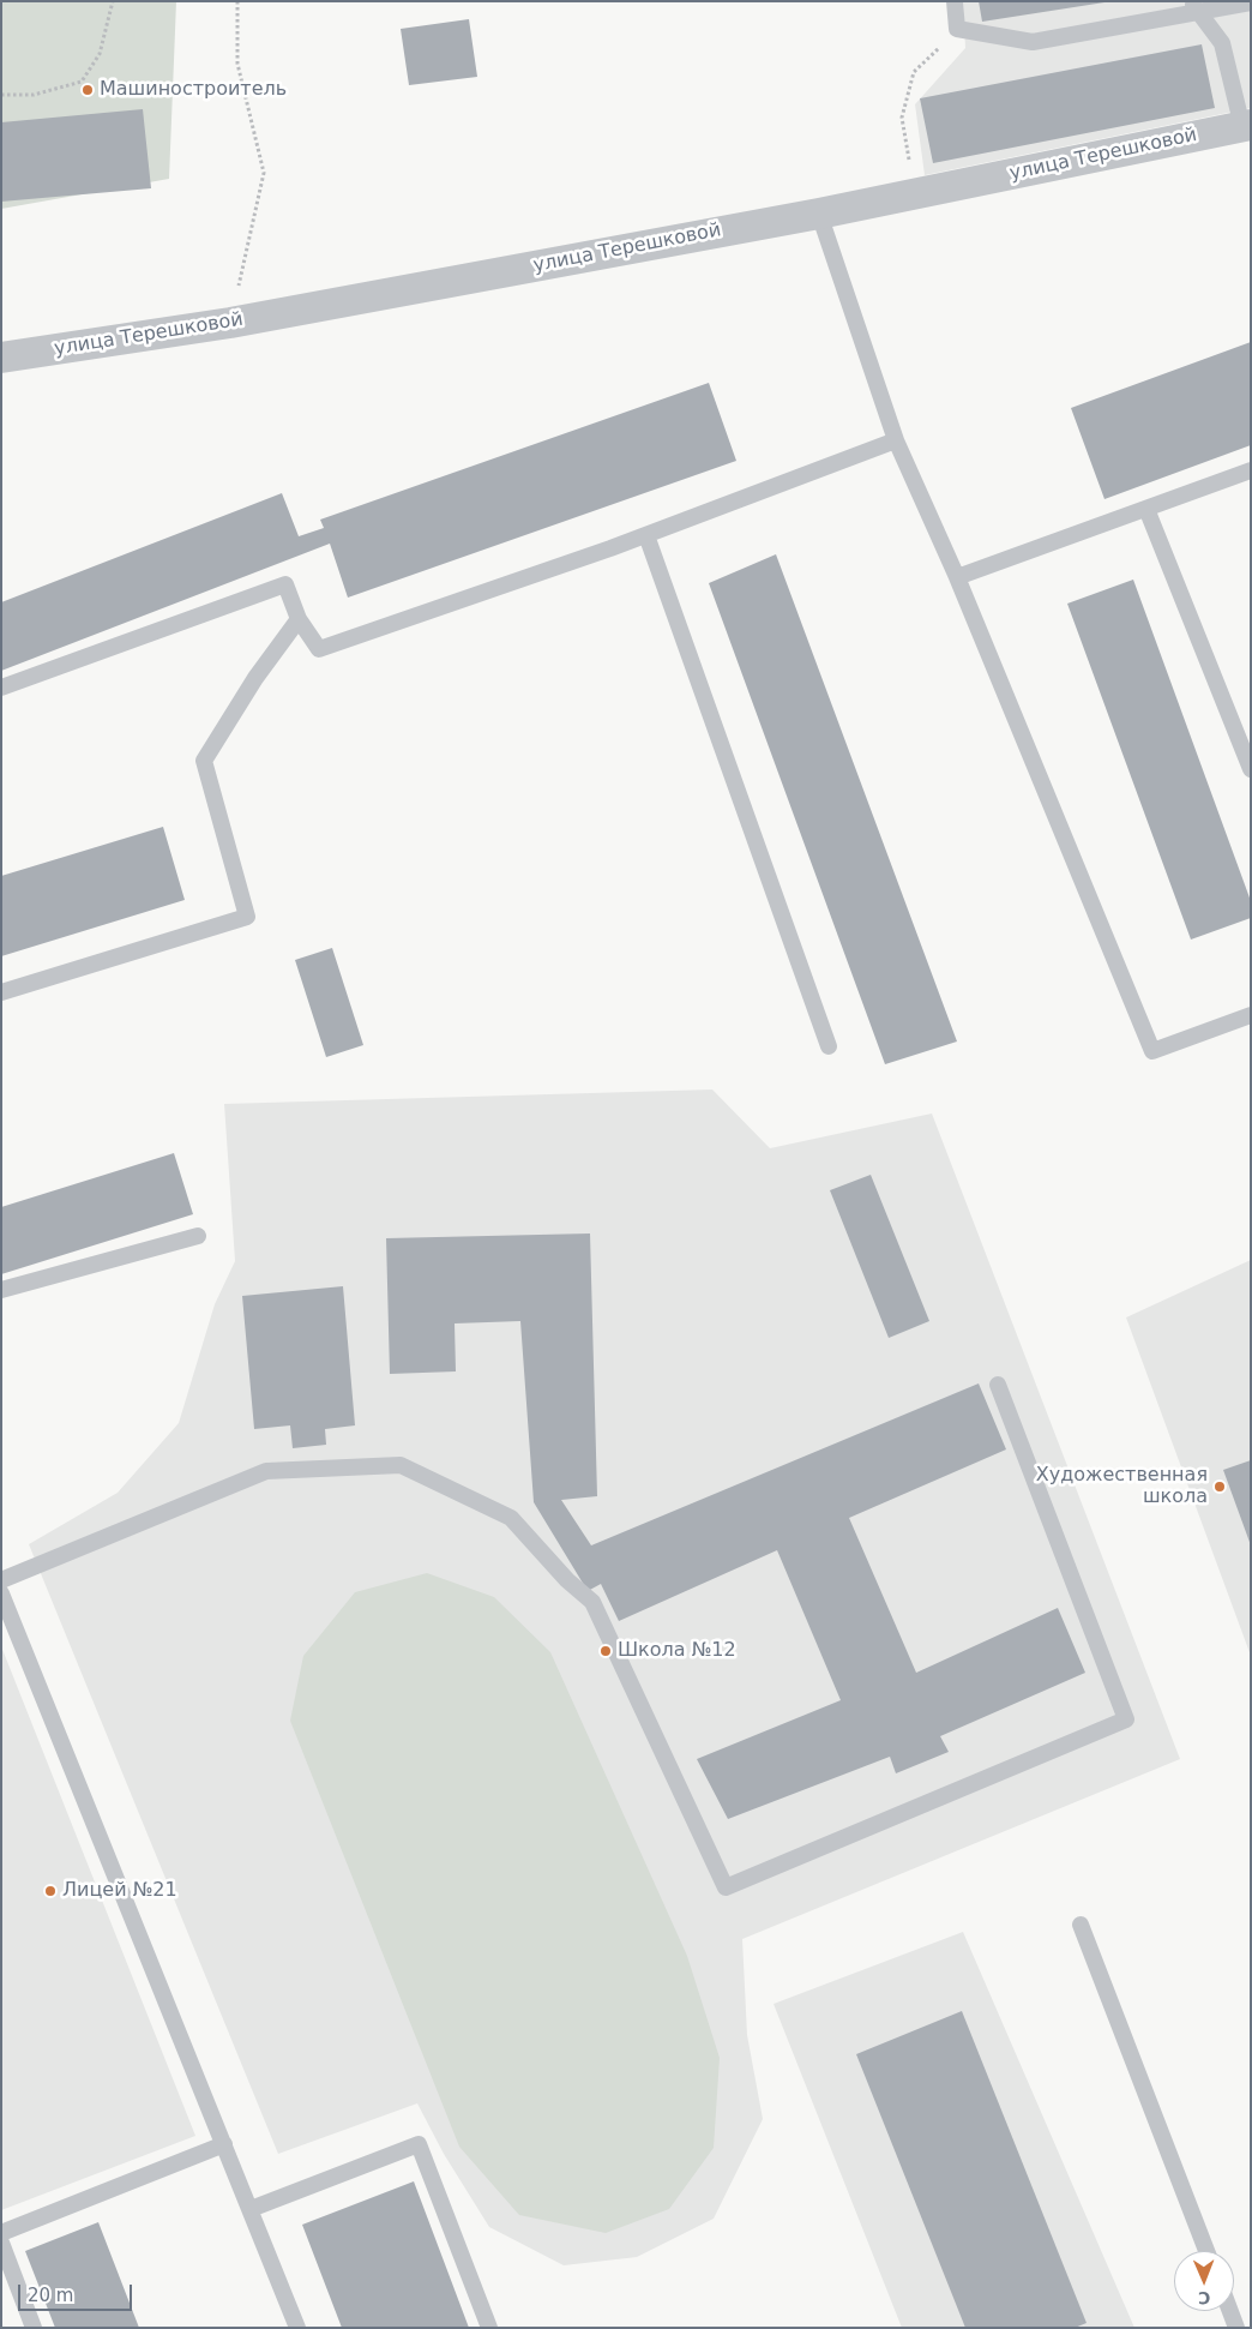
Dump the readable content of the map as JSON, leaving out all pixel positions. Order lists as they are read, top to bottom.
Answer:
{
  "streets": {
    "street": ["улица Терешковой"]
  },
  "places": [
    "Машиностроитель",
    "Художественная школа",
    "Школа №12",
    "Лицей №21"
  ],
  "scale_bar": "20 m",
  "north": "bottom"
}
